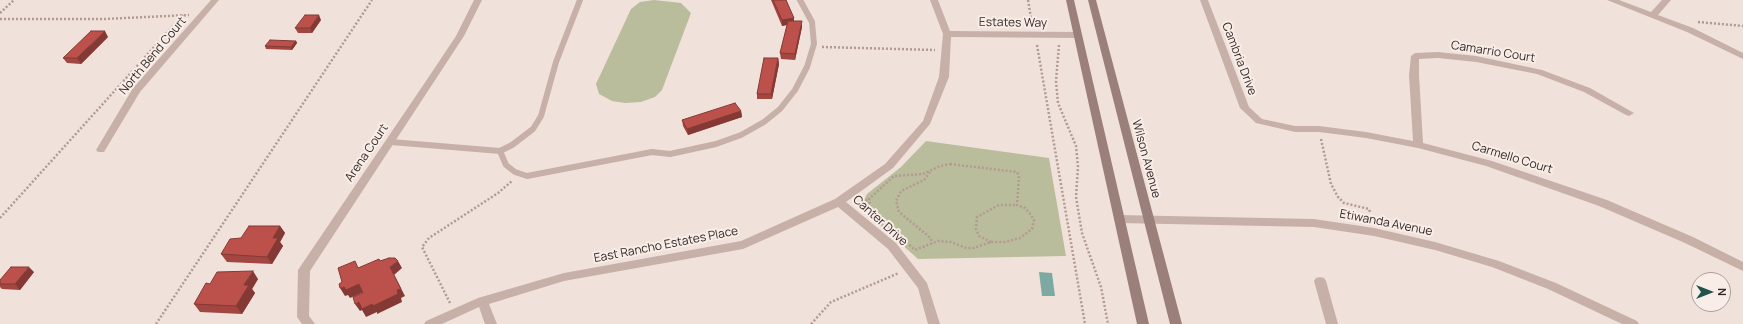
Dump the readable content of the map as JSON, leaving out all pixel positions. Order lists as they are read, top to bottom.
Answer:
{
  "streets": {
    "main road": ["Wilson Avenue"],
    "street": [
      "Estates Way",
      "Camarrio Court",
      "North Bend Court",
      "Cambria Drive",
      "Arena Court",
      "Carmello Court",
      "Canter Drive",
      "Etiwanda Avenue",
      "East Rancho Estates Place"
    ]
  },
  "crossings": [
    ["Estates Way", "East Rancho Estates Place"],
    ["Camarrio Court", "Carmello Court"],
    ["Cambria Drive", "Carmello Court"],
    ["Wilson Avenue", "Etiwanda Avenue"],
    ["Canter Drive", "East Rancho Estates Place"]
  ],
  "north": "right"
}
